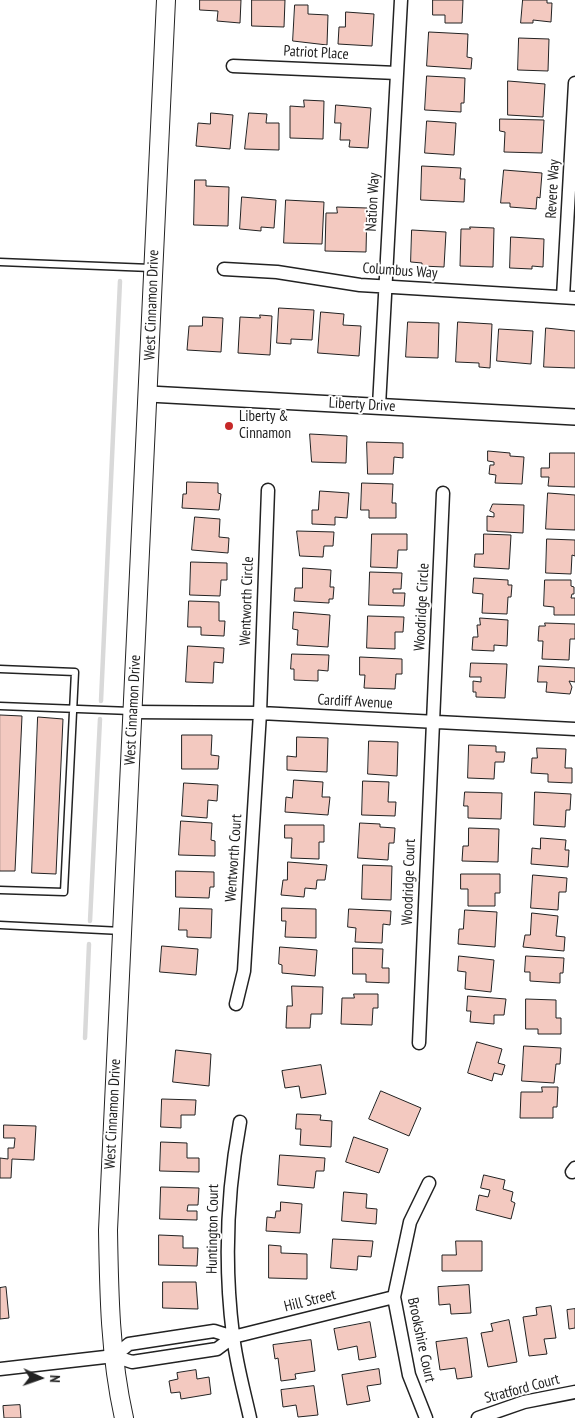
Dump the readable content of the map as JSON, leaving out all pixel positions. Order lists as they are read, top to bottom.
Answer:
{
  "streets": {
    "main road": ["West Cinnamon Drive"],
    "street": [
      "Patriot Place",
      "Revere Way",
      "Nation Way",
      "Columbus Way",
      "Liberty Drive",
      "Wentworth Circle",
      "Woodridge Circle",
      "Cardiff Avenue",
      "Wentworth Court",
      "Woodridge Court",
      "Huntington Court",
      "Hill Street",
      "Brookshire Court",
      "Stratford Court"
    ]
  },
  "crossings": [
    ["Patriot Place", "Nation Way"],
    ["Revere Way", "Columbus Way"],
    ["Nation Way", "Columbus Way"],
    ["Nation Way", "Liberty Drive"],
    ["West Cinnamon Drive", "Liberty Drive"],
    ["West Cinnamon Drive", "Cardiff Avenue"],
    ["West Cinnamon Drive", "Hill Street"],
    ["Wentworth Circle", "Cardiff Avenue"],
    ["Wentworth Circle", "Wentworth Court"],
    ["Woodridge Circle", "Cardiff Avenue"],
    ["Woodridge Circle", "Woodridge Court"],
    ["Cardiff Avenue", "Wentworth Court"],
    ["Cardiff Avenue", "Woodridge Court"],
    ["Huntington Court", "Hill Street"],
    ["Hill Street", "Brookshire Court"]
  ],
  "places": ["Liberty & Cinnamon"],
  "north": "right"
}
